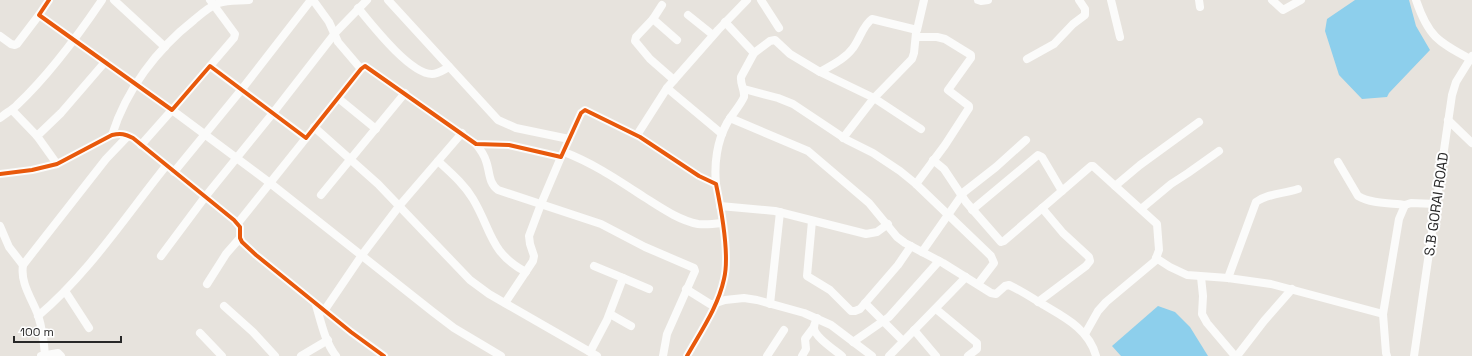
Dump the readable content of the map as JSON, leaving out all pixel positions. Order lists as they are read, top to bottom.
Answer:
{
  "streets": {
    "street": ["S.B GORAI ROAD"]
  },
  "scale_bar": "100 m"
}
